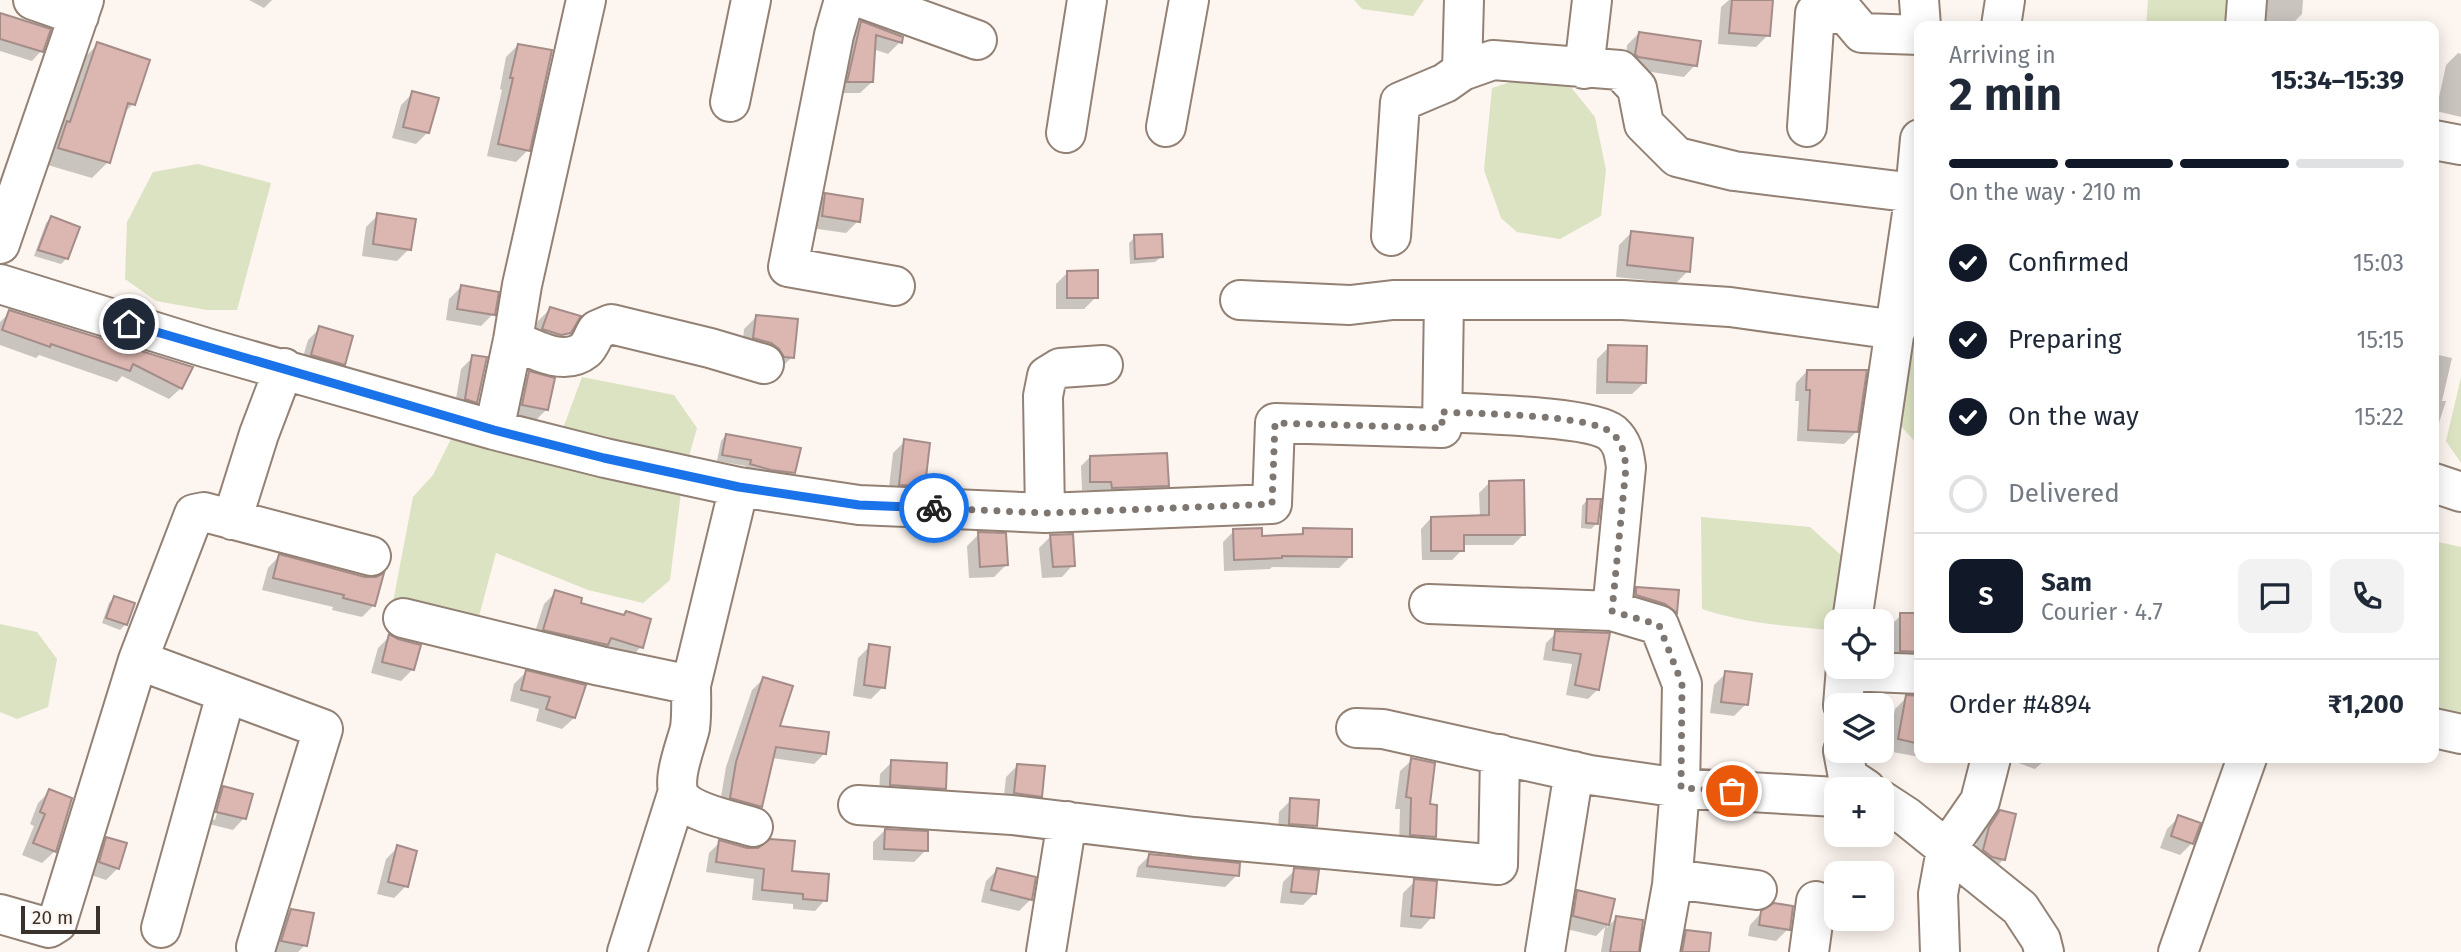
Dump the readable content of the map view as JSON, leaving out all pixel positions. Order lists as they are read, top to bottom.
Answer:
{
  "scale_bar": "20 m",
  "page": {
    "heading": ["2 min", "Arriving in", "15:34–15:39"],
    "panel": [
      "Sam",
      "Courier · 4.7",
      "Order #4894",
      "₹1,200"
    ],
    "bar": "On the way · 210 m",
    "list": [
      ["Confirmed", "15:03"],
      ["Preparing", "15:15"],
      ["On the way", "15:22"],
      "Delivered"
    ],
    "round": "S",
    "map_buttons": ["+", "−"],
    "scale": "20 m"
  }
}
